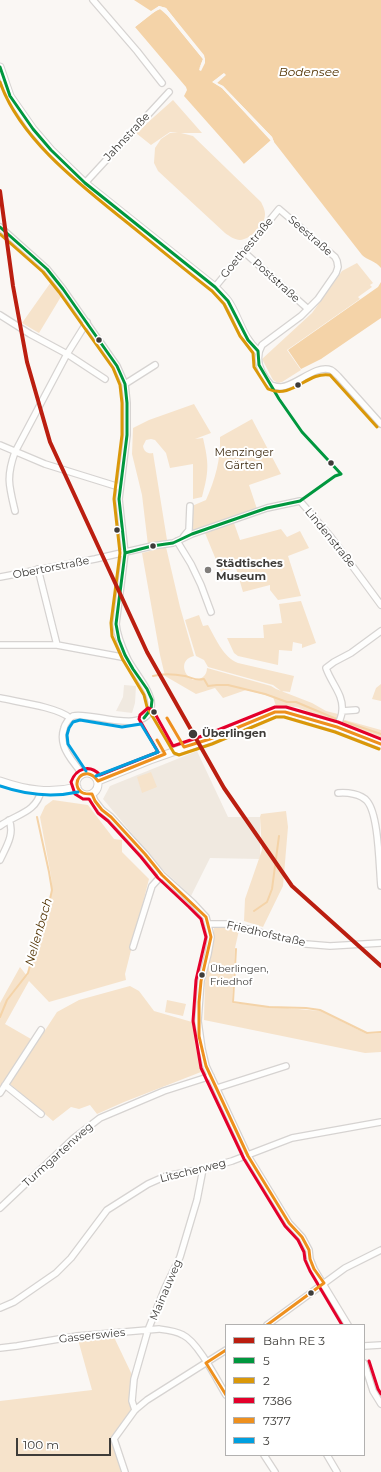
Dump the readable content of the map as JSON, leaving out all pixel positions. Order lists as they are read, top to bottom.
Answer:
{
  "streets": {
    "street": [
      "Jahnstraße",
      "Seestraße",
      "Goethestraße",
      "Poststraße",
      "Lindenstraße",
      "Obertorstraße",
      "Friedhofstraße",
      "Turmgartenweg",
      "Litscherweg",
      "Mainauweg",
      "Gasserswies"
    ]
  },
  "crossings": [
    ["Seestraße", "Goethestraße"],
    ["Seestraße", "Poststraße"],
    ["Goethestraße", "Poststraße"],
    ["Lindenstraße", "Obertorstraße"],
    ["Litscherweg", "Mainauweg"],
    ["Mainauweg", "Gasserswies"]
  ],
  "water": ["Bodensee", "Nellenbach"],
  "parks": ["Menzinger Gärten"],
  "places": ["Städtisches Museum", "Überlingen", "Überlingen, Friedhof"],
  "lines": [
    "transit line 5",
    "transit line 2",
    "transit line 7386",
    "transit line 7377",
    "transit line 3"
  ],
  "legend": [
    "Bahn RE 3",
    "5",
    "2",
    "7386",
    "7377",
    "3"
  ],
  "scale_bar": "100 m"
}
